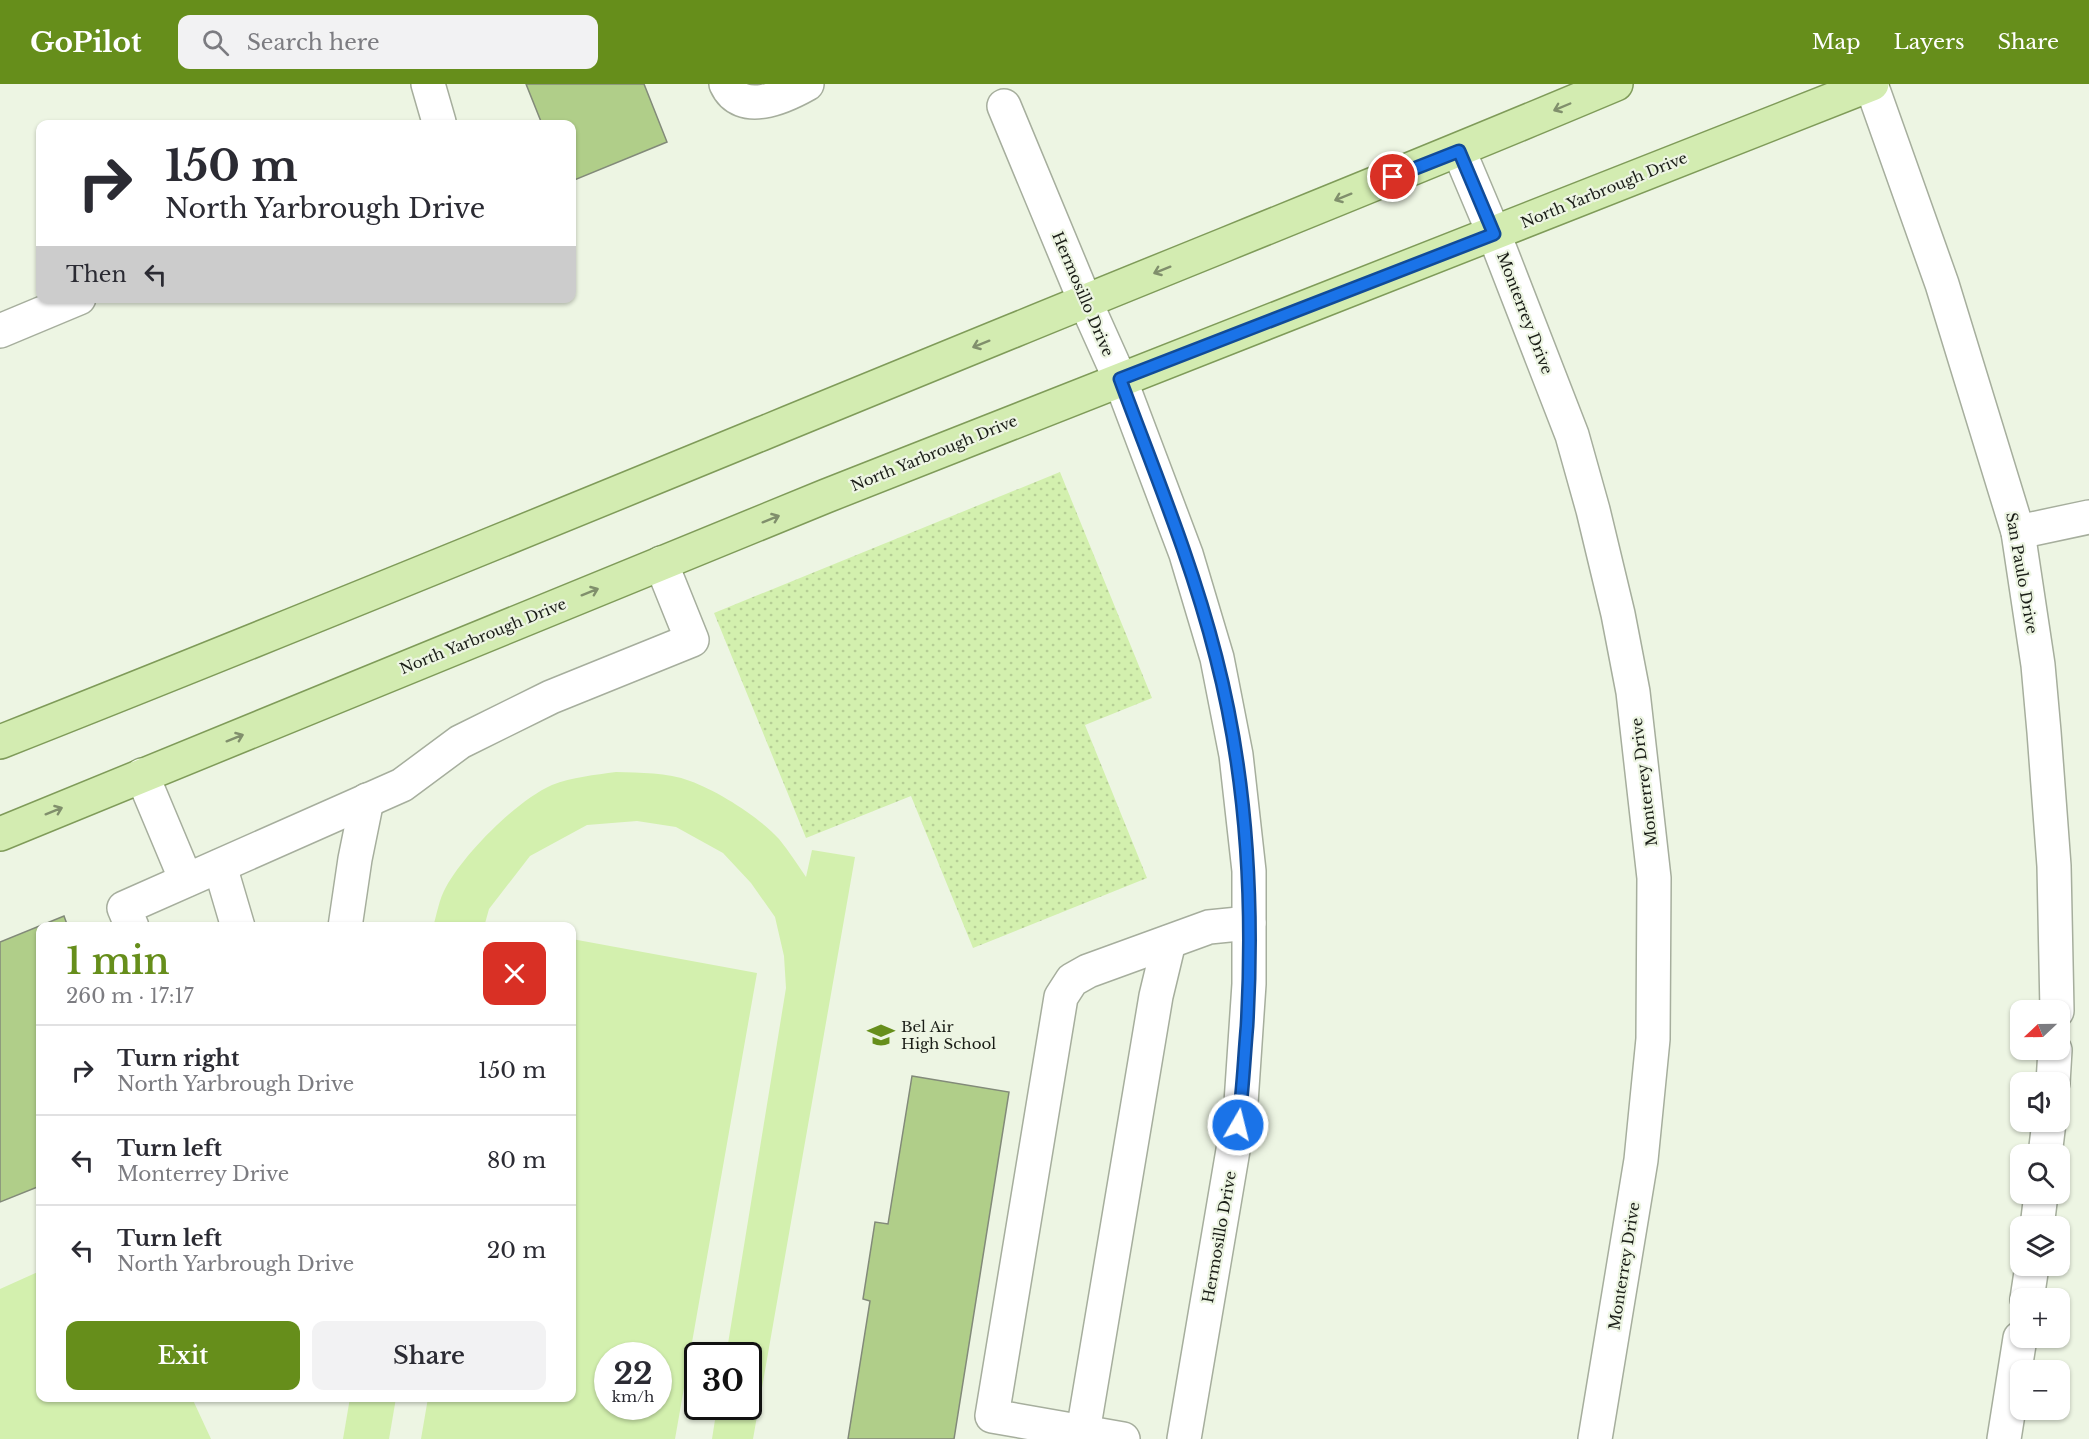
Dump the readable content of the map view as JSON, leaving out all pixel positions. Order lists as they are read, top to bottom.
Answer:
{
  "streets": {
    "main road": ["North Yarbrough Drive"],
    "street": ["Hermosillo Drive", "Monterrey Drive", "San Paulo Drive"]
  },
  "crossings": [
    ["North Yarbrough Drive", "Hermosillo Drive"],
    ["North Yarbrough Drive", "Monterrey Drive"],
    ["North Yarbrough Drive", "San Paulo Drive"]
  ],
  "places": {
    "school or university": ["Bel Air High School"]
  },
  "north": "left",
  "page": {
    "header": "GoPilot",
    "search": "Search here",
    "nav": ["Map", "Layers", "Share"],
    "turn": ["150 m", "North Yarbrough Drive"],
    "then": "Then",
    "heading": ["1 min", "260 m · 17:17"],
    "map_buttons": ["+", "−"],
    "list": [
      {
        "name": "Turn right",
        "note": "North Yarbrough Drive",
        "value": "150 m"
      },
      {
        "name": "Turn left",
        "note": "Monterrey Drive",
        "value": "80 m"
      },
      {
        "name": "Turn left",
        "note": "North Yarbrough Drive",
        "value": "20 m"
      }
    ],
    "buttons": ["Exit", "Share"],
    "speed": "22 km/h",
    "limit": "30"
  }
}
